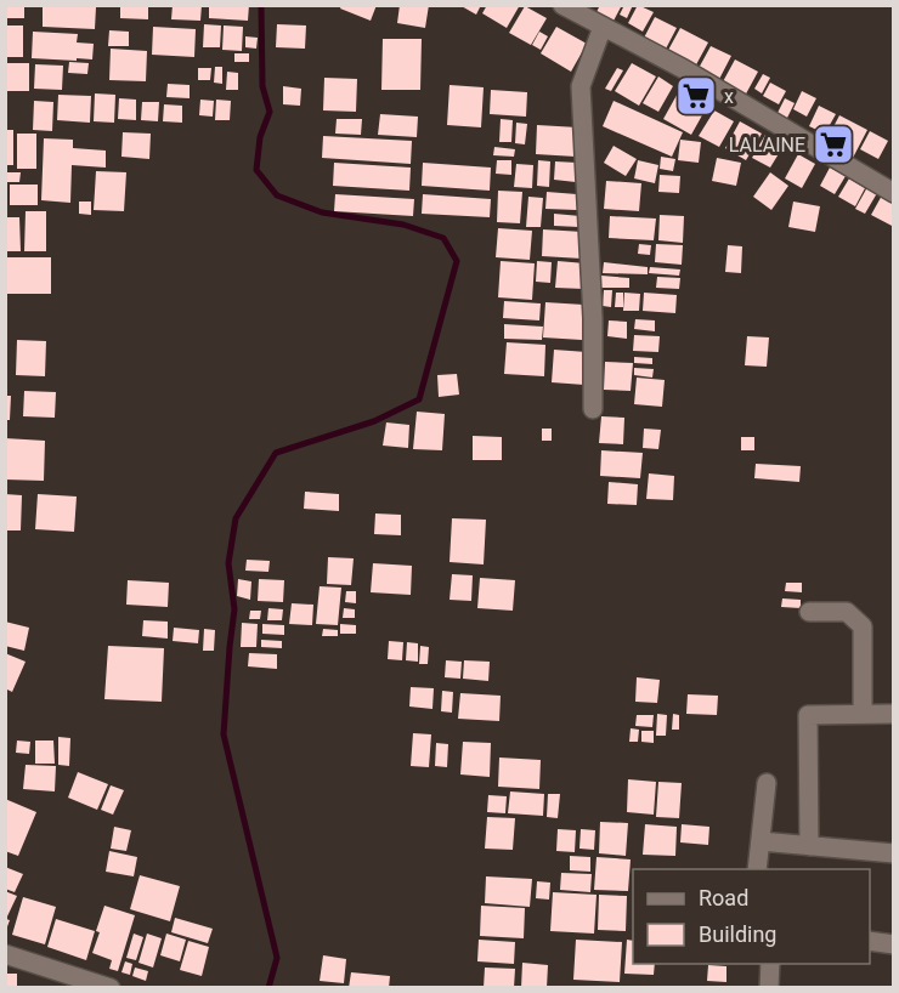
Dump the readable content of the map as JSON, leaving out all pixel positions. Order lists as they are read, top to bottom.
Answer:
{
  "places": {
    "supermarket": ["x", "LALAINE"]
  },
  "legend": ["Road", "Building"]
}
